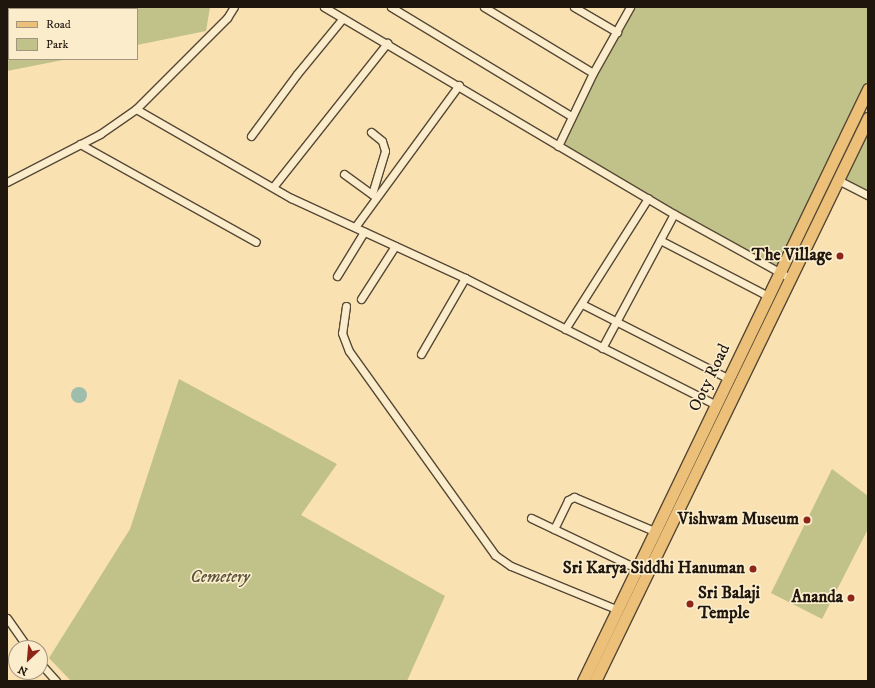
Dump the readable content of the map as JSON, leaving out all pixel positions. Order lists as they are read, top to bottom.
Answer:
{
  "streets": {
    "main road": ["Ooty Road"]
  },
  "parks": ["Cemetery"],
  "places": [
    "The Village",
    "Vishwam Museum",
    "Sri Karya Siddhi Hanuman",
    "Ananda",
    "Sri Balaji Temple"
  ],
  "legend": ["Road", "Park"],
  "north": "bottom left"
}
